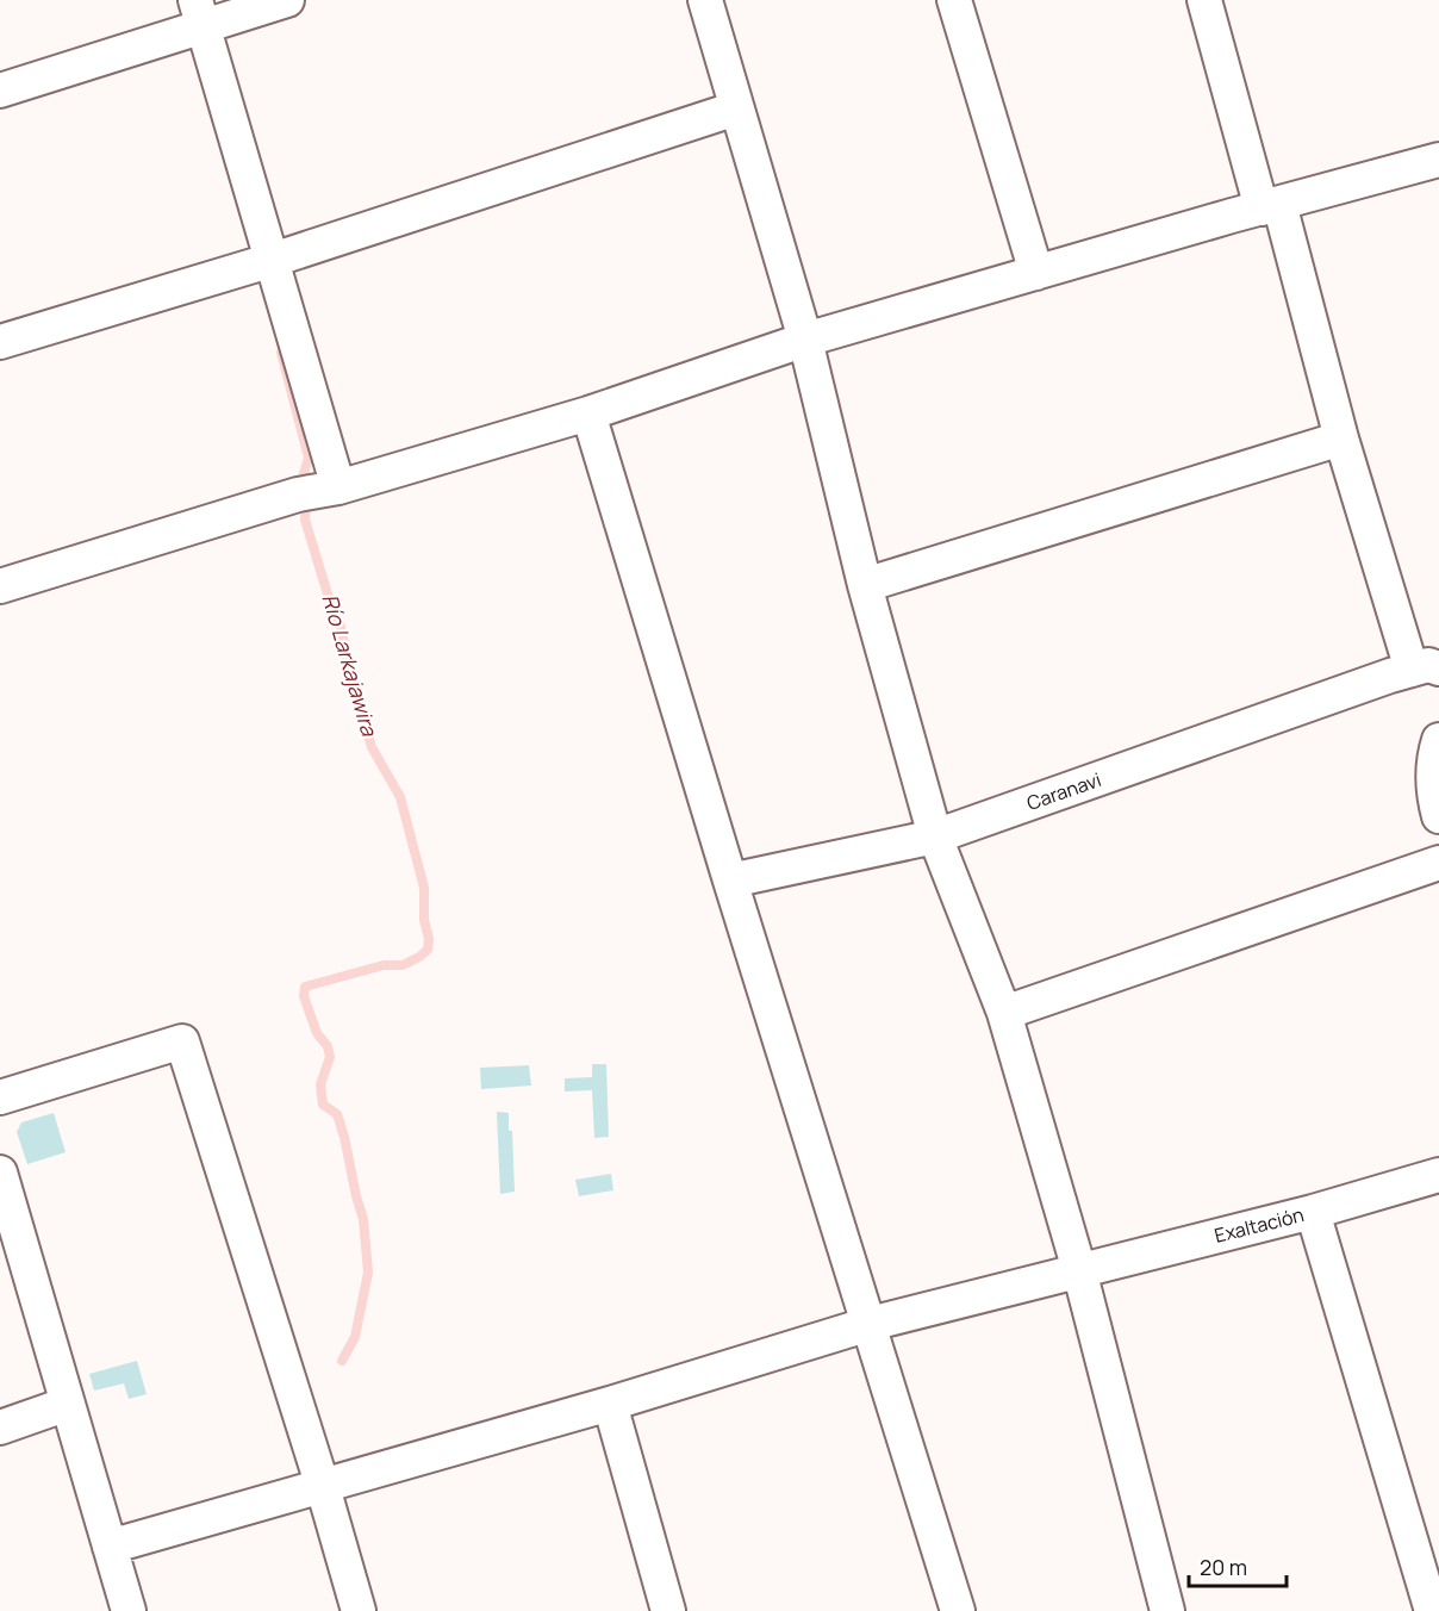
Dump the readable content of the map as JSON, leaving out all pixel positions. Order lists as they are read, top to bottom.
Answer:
{
  "streets": {
    "street": ["Caranavi", "Exaltación"]
  },
  "water": ["Río Larkajawira"],
  "scale_bar": "20 m"
}
